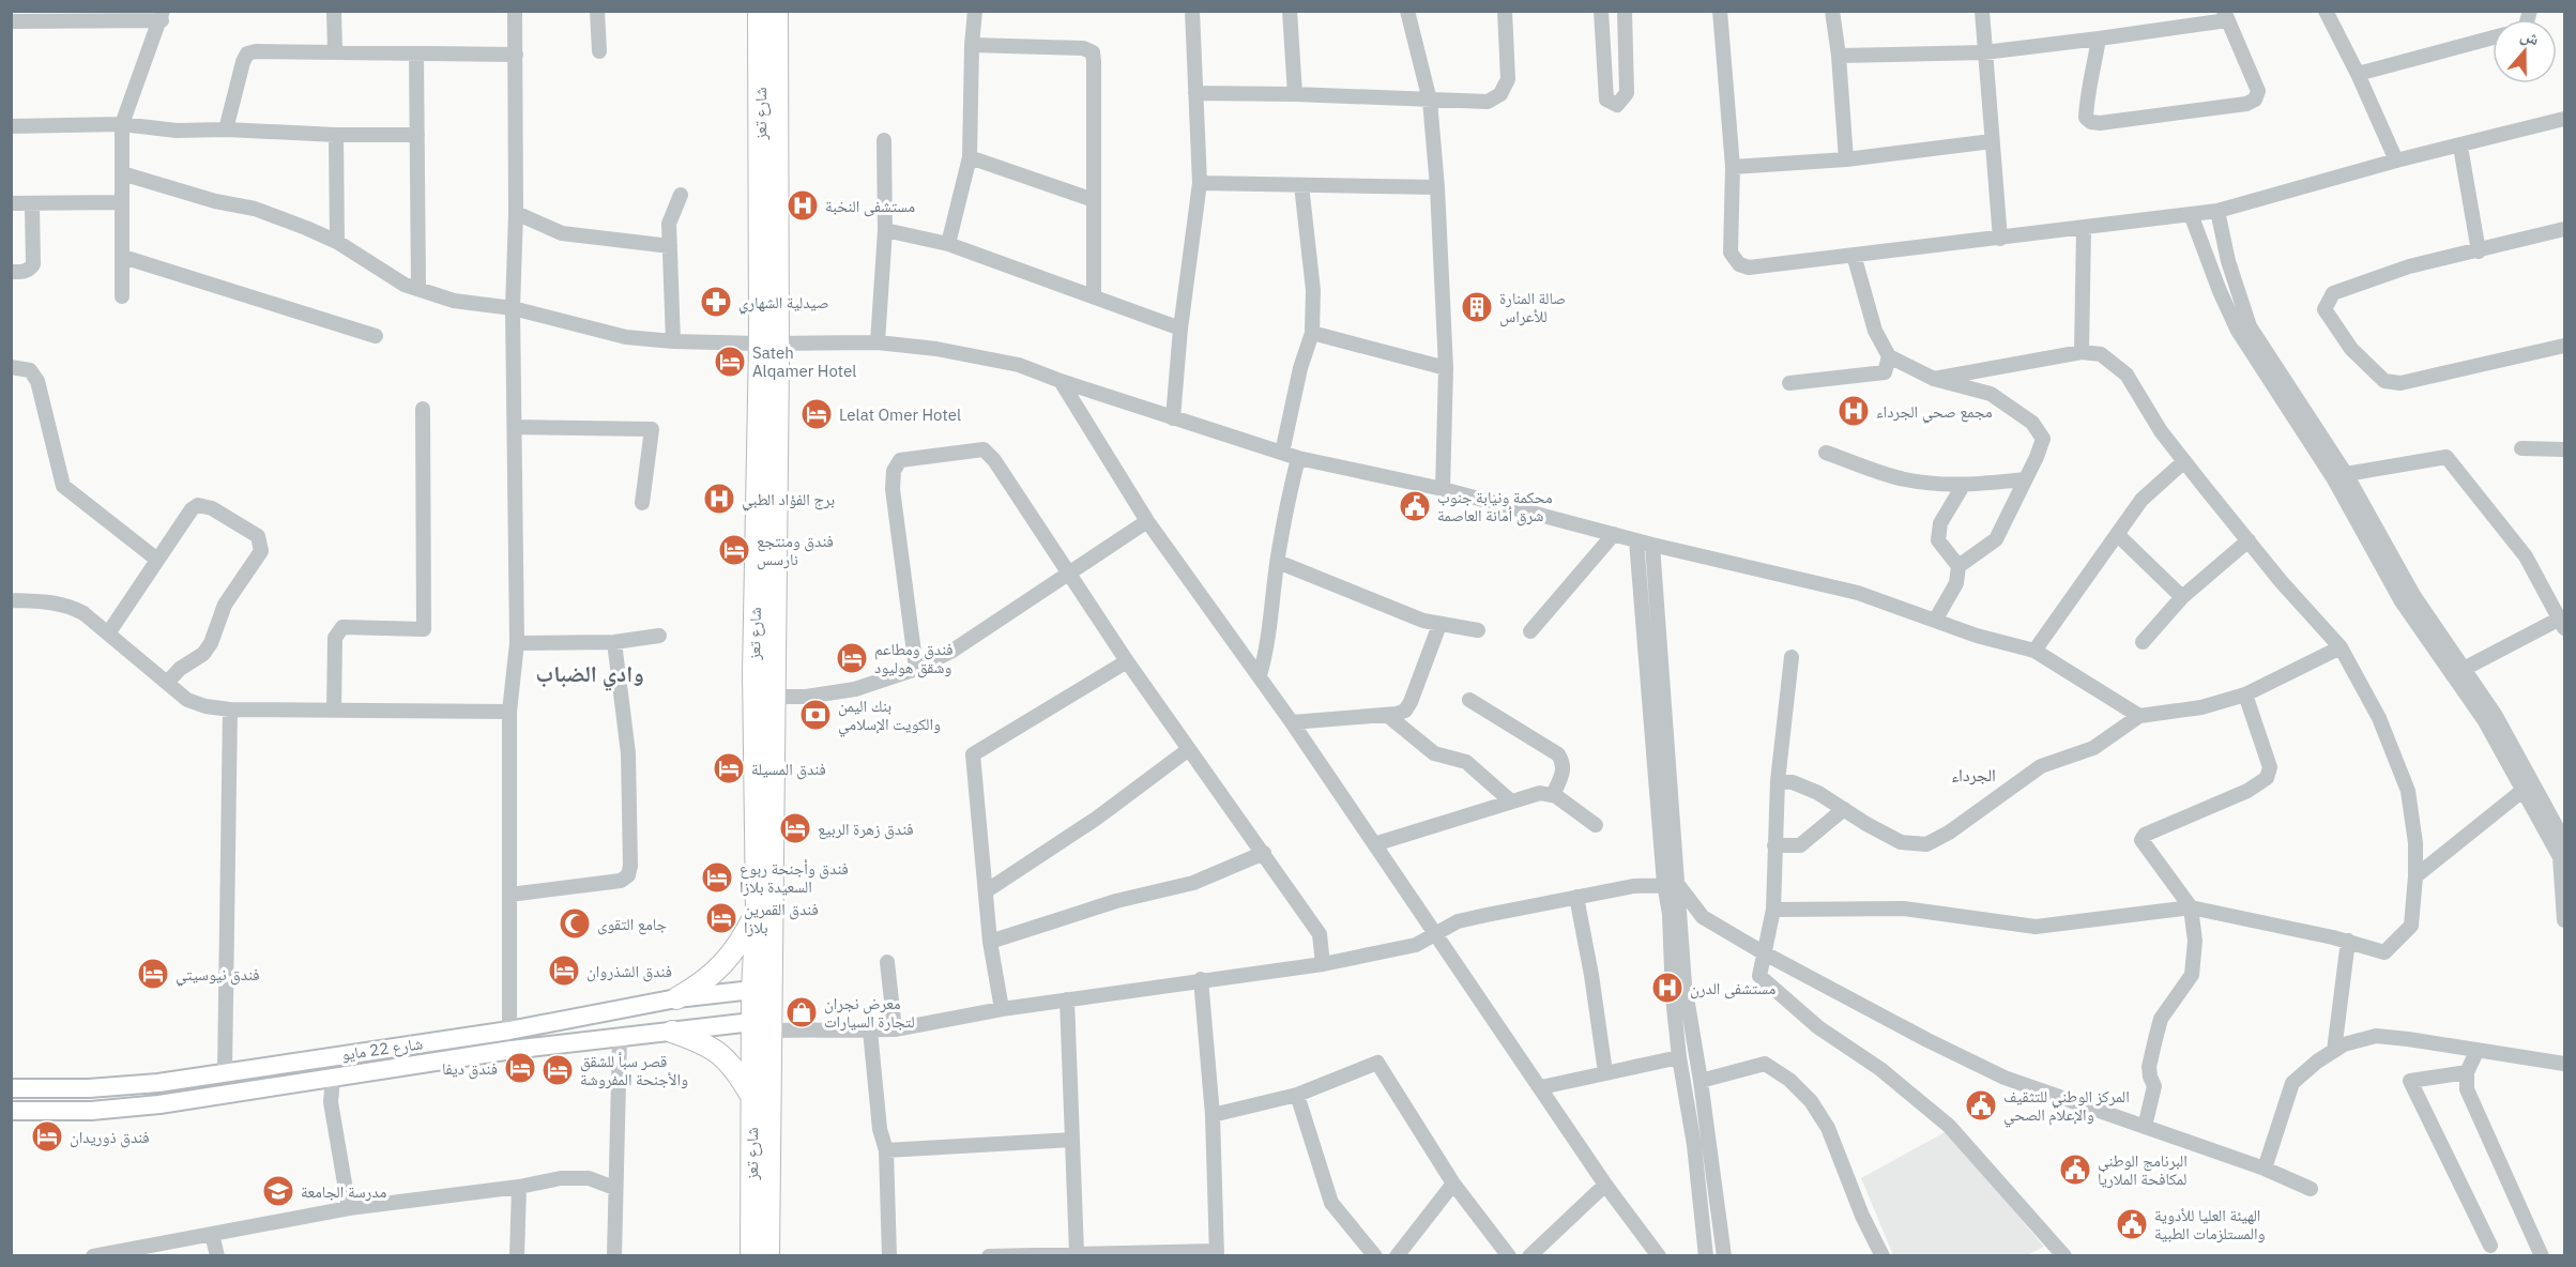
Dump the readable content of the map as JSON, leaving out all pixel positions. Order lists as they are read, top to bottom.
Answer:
{
  "streets": {
    "highway": ["شارع تعز"],
    "main road": ["شارع 22 مايو"]
  },
  "crossings": [
    ["شارع تعز", "شارع 22 مايو"]
  ],
  "districts": ["وادي الضباب", "الجرداء"],
  "places": {
    "hospital": [
      "مستشفى النخبة",
      "مجمع صحي الجرداء",
      "برج الفؤاد الطبي",
      "مستشفى الدرن"
    ],
    "pharmacy": ["صيدلية الشهاري"],
    "building": ["صالة المنارة للأعراس"],
    "hotel": [
      "Sateh Alqamer Hotel",
      "Lelat Omer Hotel",
      "فندق ومنتجع نارسس",
      "فندق ومطاعم وشقق هوليود",
      "فندق المسيلة",
      "فندق زهرة الربيع",
      "فندق وأجنحة ربوع السعيدة بلازا",
      "فندق القمرين بلازا",
      "فندق الشذروان",
      "فندق نيوسيتي",
      "فندق ديفا",
      "قصر سبأ للشقق والأجنحة المفروشة",
      "فندق ذوريدان"
    ],
    "public building": [
      "محكمة ونيابة جنوب شرق أمانة العاصمة",
      "المركز الوطني للتثقيف والإعلام الصحي",
      "البرنامج الوطني لمكافحة الملاريا",
      "الهيئة العليا للأدوية والمستلزمات الطبية"
    ],
    "bank": ["بنك اليمن والكويت الإسلامي"],
    "mosque": ["جامع التقوى"],
    "shop": ["معرض نجران لتجارة السيارات"],
    "school or university": ["مدرسة الجامعة"]
  },
  "north": "top"
}
